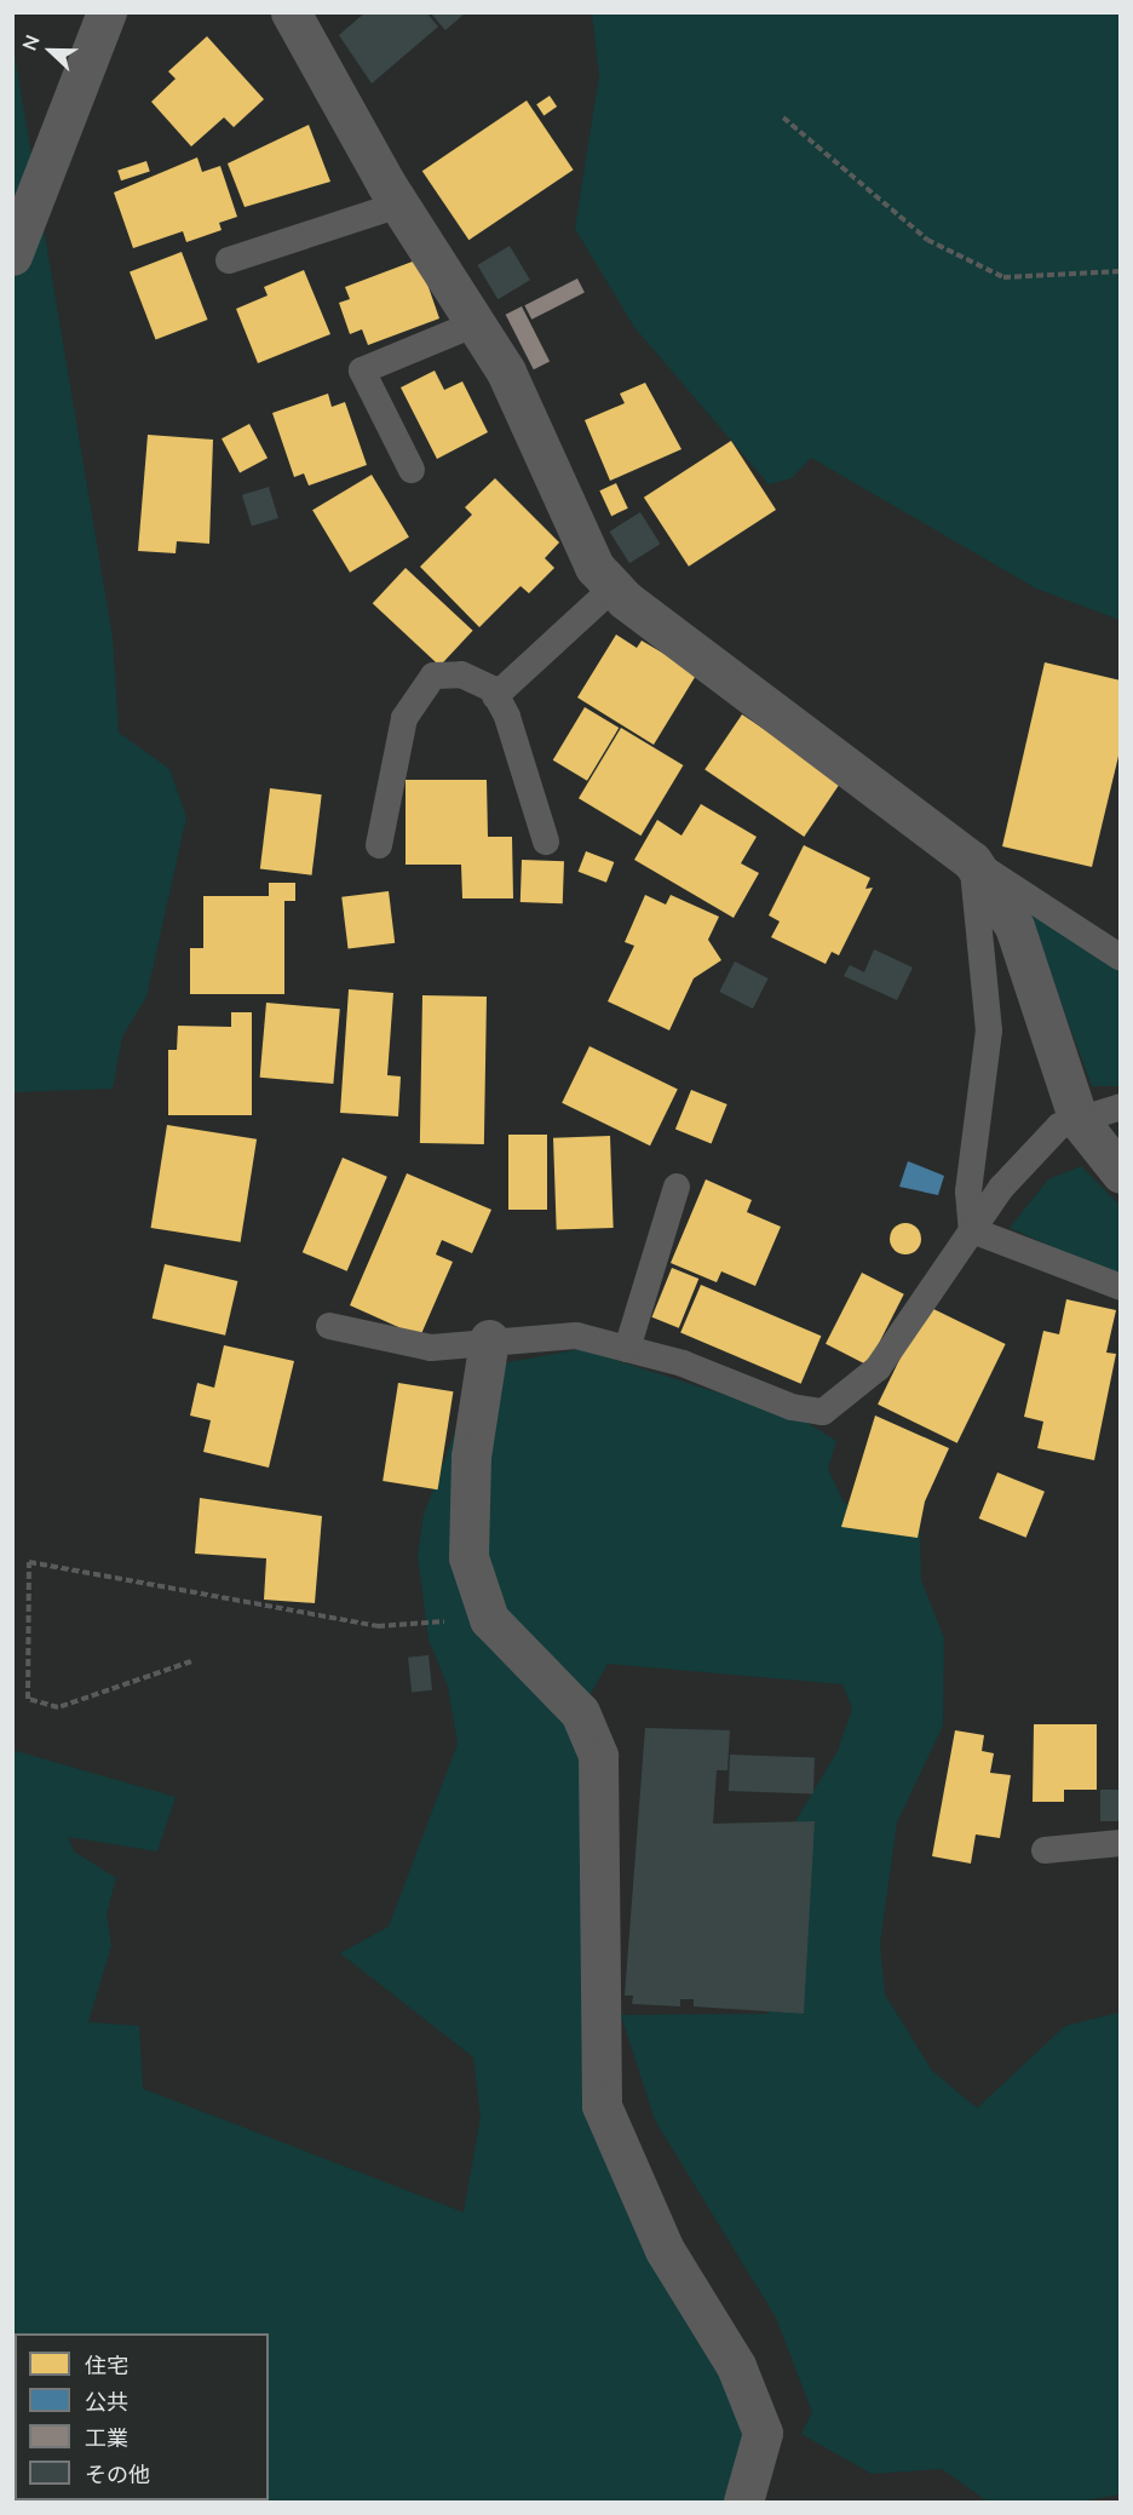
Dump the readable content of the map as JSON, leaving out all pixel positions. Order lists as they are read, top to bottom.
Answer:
{
  "legend": [
    "住宅",
    "公共",
    "工業",
    "その他"
  ],
  "north": "left"
}
